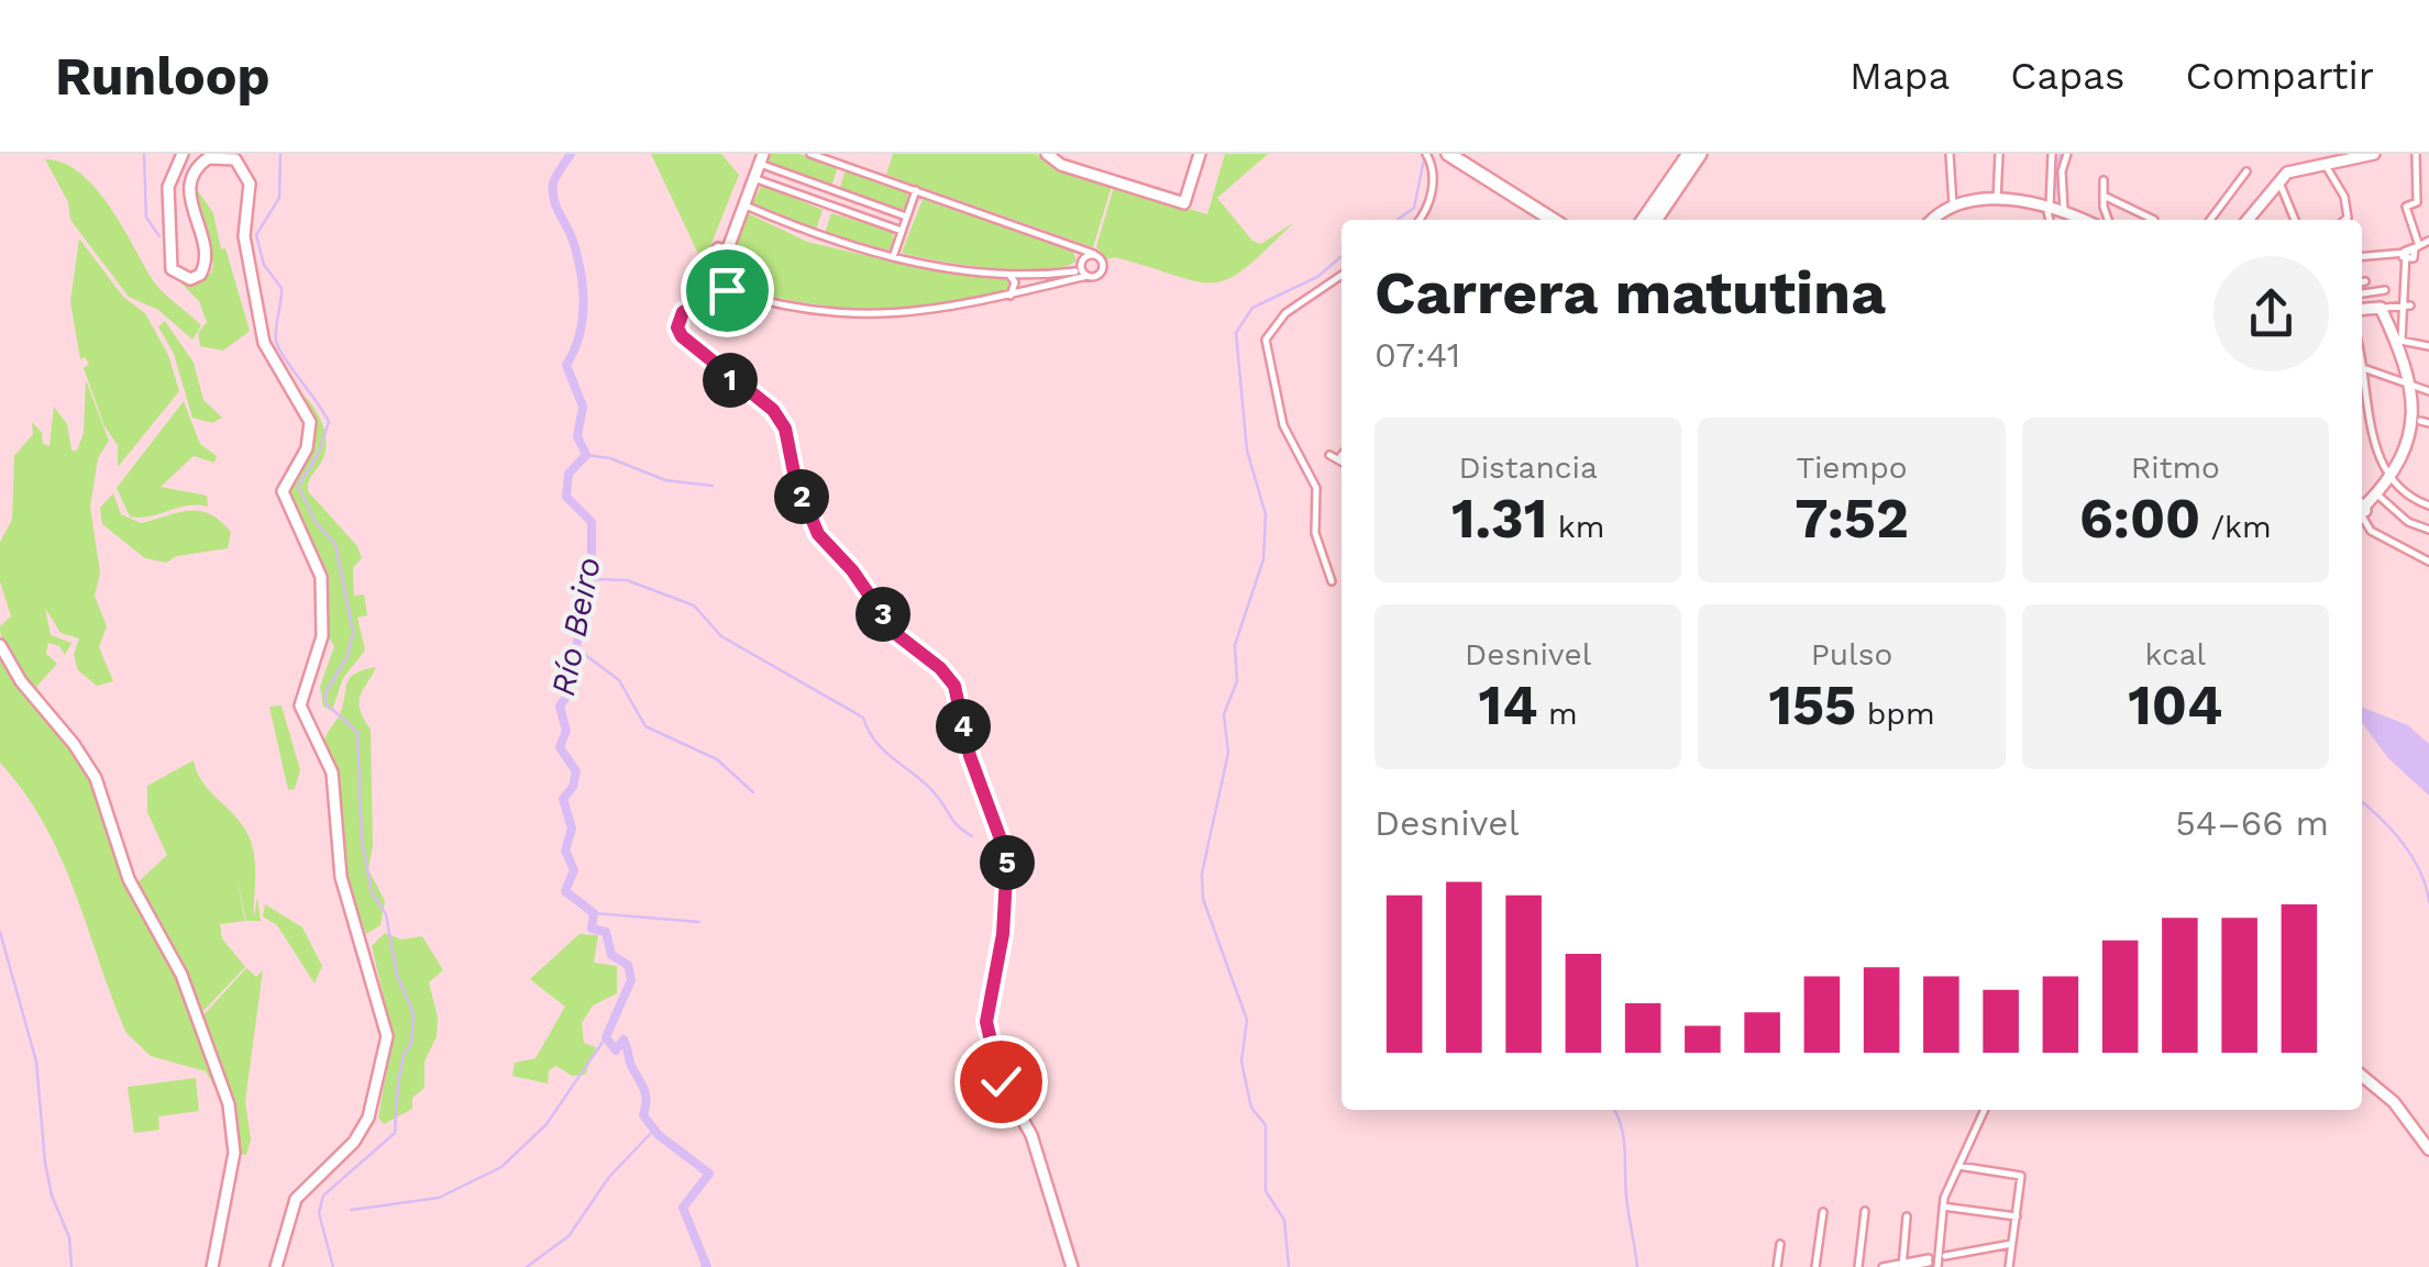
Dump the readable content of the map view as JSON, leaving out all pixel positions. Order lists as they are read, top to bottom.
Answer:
{
  "water": ["Río Beiro"],
  "page": {
    "header": "Runloop",
    "nav": ["Mapa", "Capas", "Compartir"],
    "heading": ["Carrera matutina", "07:41"],
    "pins": [
      "1",
      "2",
      "3",
      "4",
      "5"
    ],
    "stats": [
      ["Distancia", "1.31 km"],
      ["Tiempo", "7:52"],
      ["Ritmo", "6:00 /km"],
      ["Desnivel", "14 m"],
      ["Pulso", "155 bpm"],
      ["kcal", "104"]
    ],
    "chart": ["Desnivel", "54–66 m"]
  }
}
